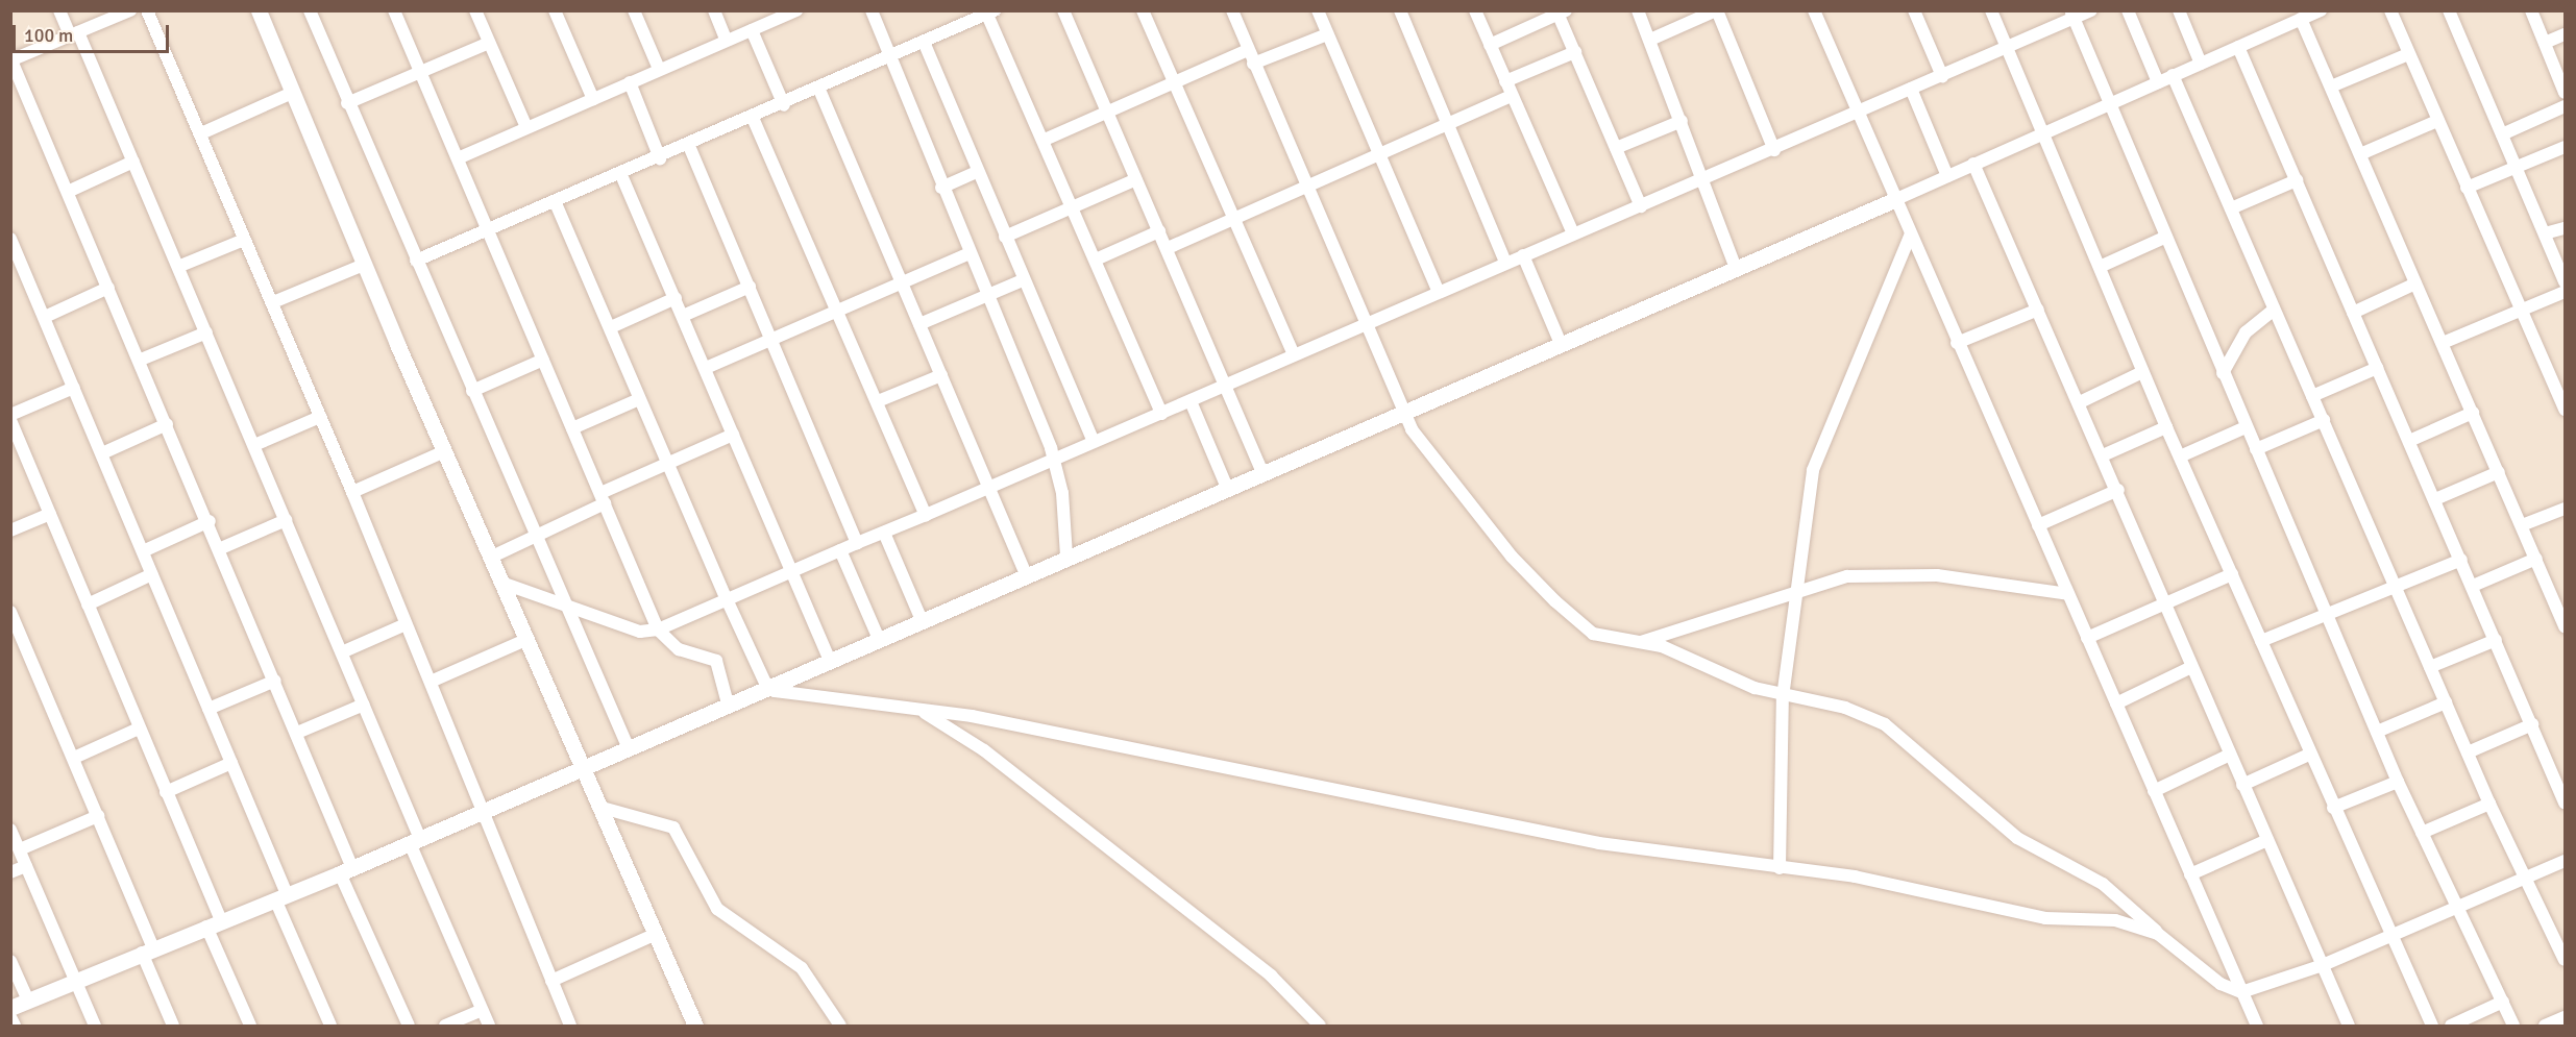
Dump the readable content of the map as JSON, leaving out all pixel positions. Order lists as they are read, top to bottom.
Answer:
{
  "scale_bar": "100 m"
}
